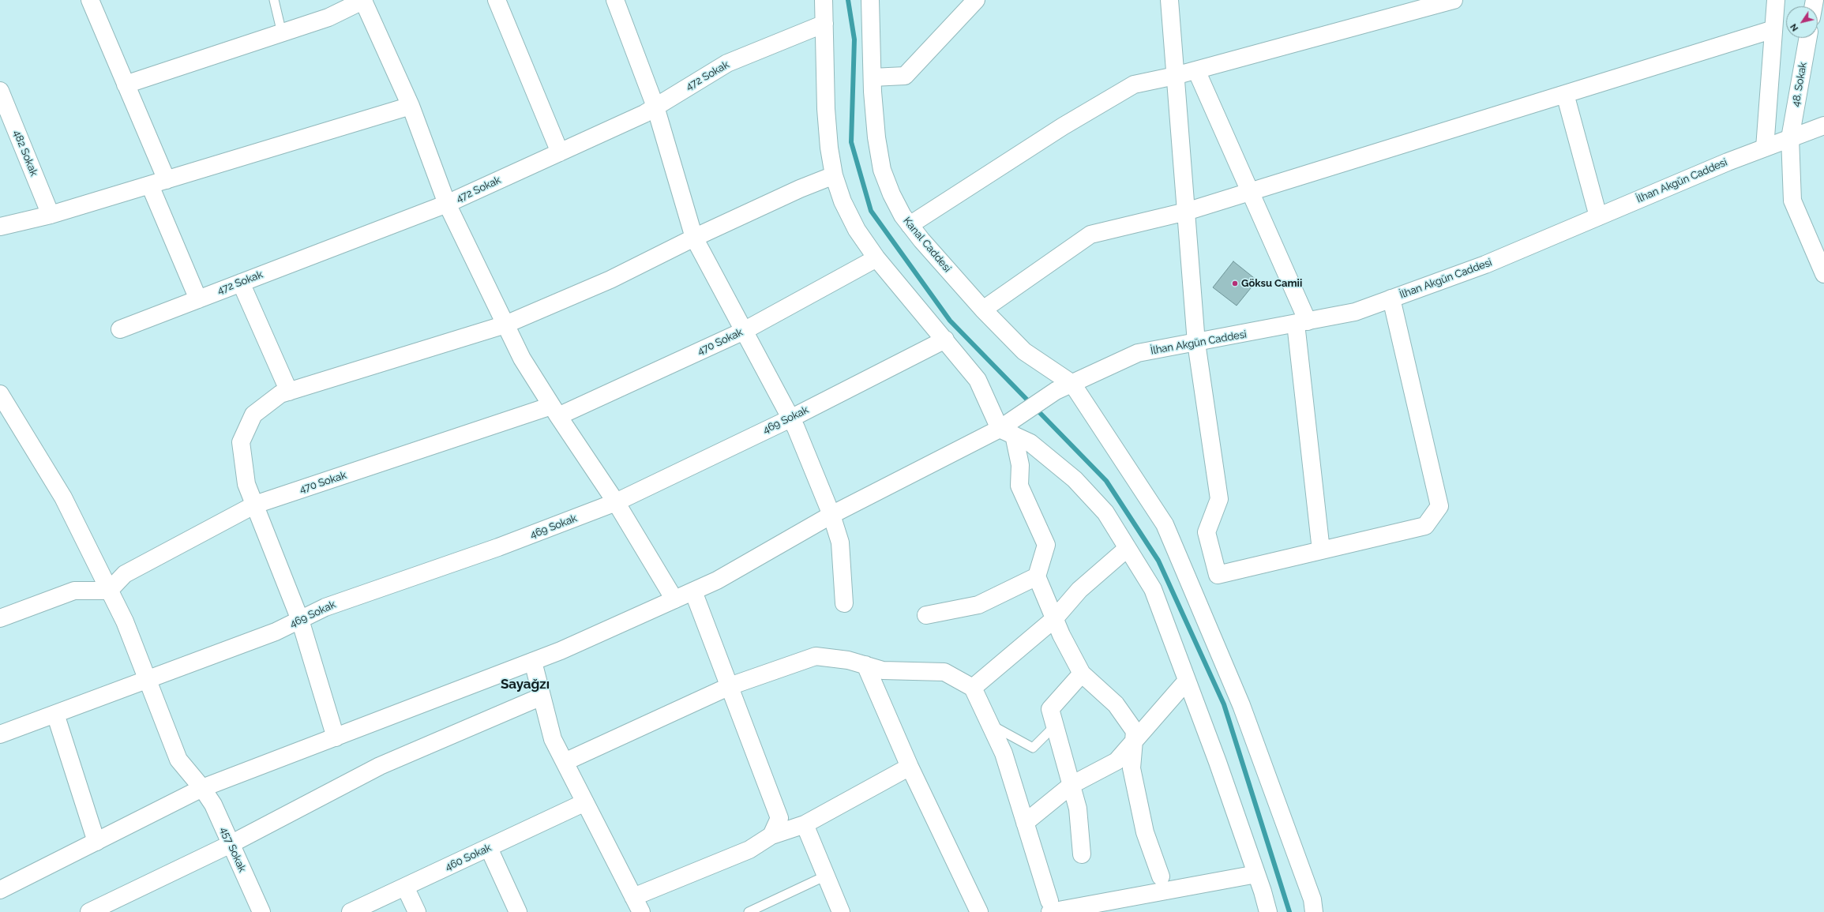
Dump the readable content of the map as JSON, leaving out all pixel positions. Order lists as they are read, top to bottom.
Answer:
{
  "streets": {
    "street": [
      "472 Sokak",
      "48. Sokak",
      "482 Sokak",
      "İlhan Akgün Caddesi",
      "Kanal Caddesi",
      "470 Sokak",
      "469 Sokak",
      "457 Sokak",
      "460 Sokak"
    ]
  },
  "crossings": [
    ["48. Sokak", "İlhan Akgün Caddesi"],
    ["İlhan Akgün Caddesi", "Kanal Caddesi"],
    ["İlhan Akgün Caddesi", "457 Sokak"],
    ["470 Sokak", "457 Sokak"],
    ["469 Sokak", "457 Sokak"]
  ],
  "districts": ["Sayağzı"],
  "places": ["Göksu Camii"],
  "north": "bottom left"
}
